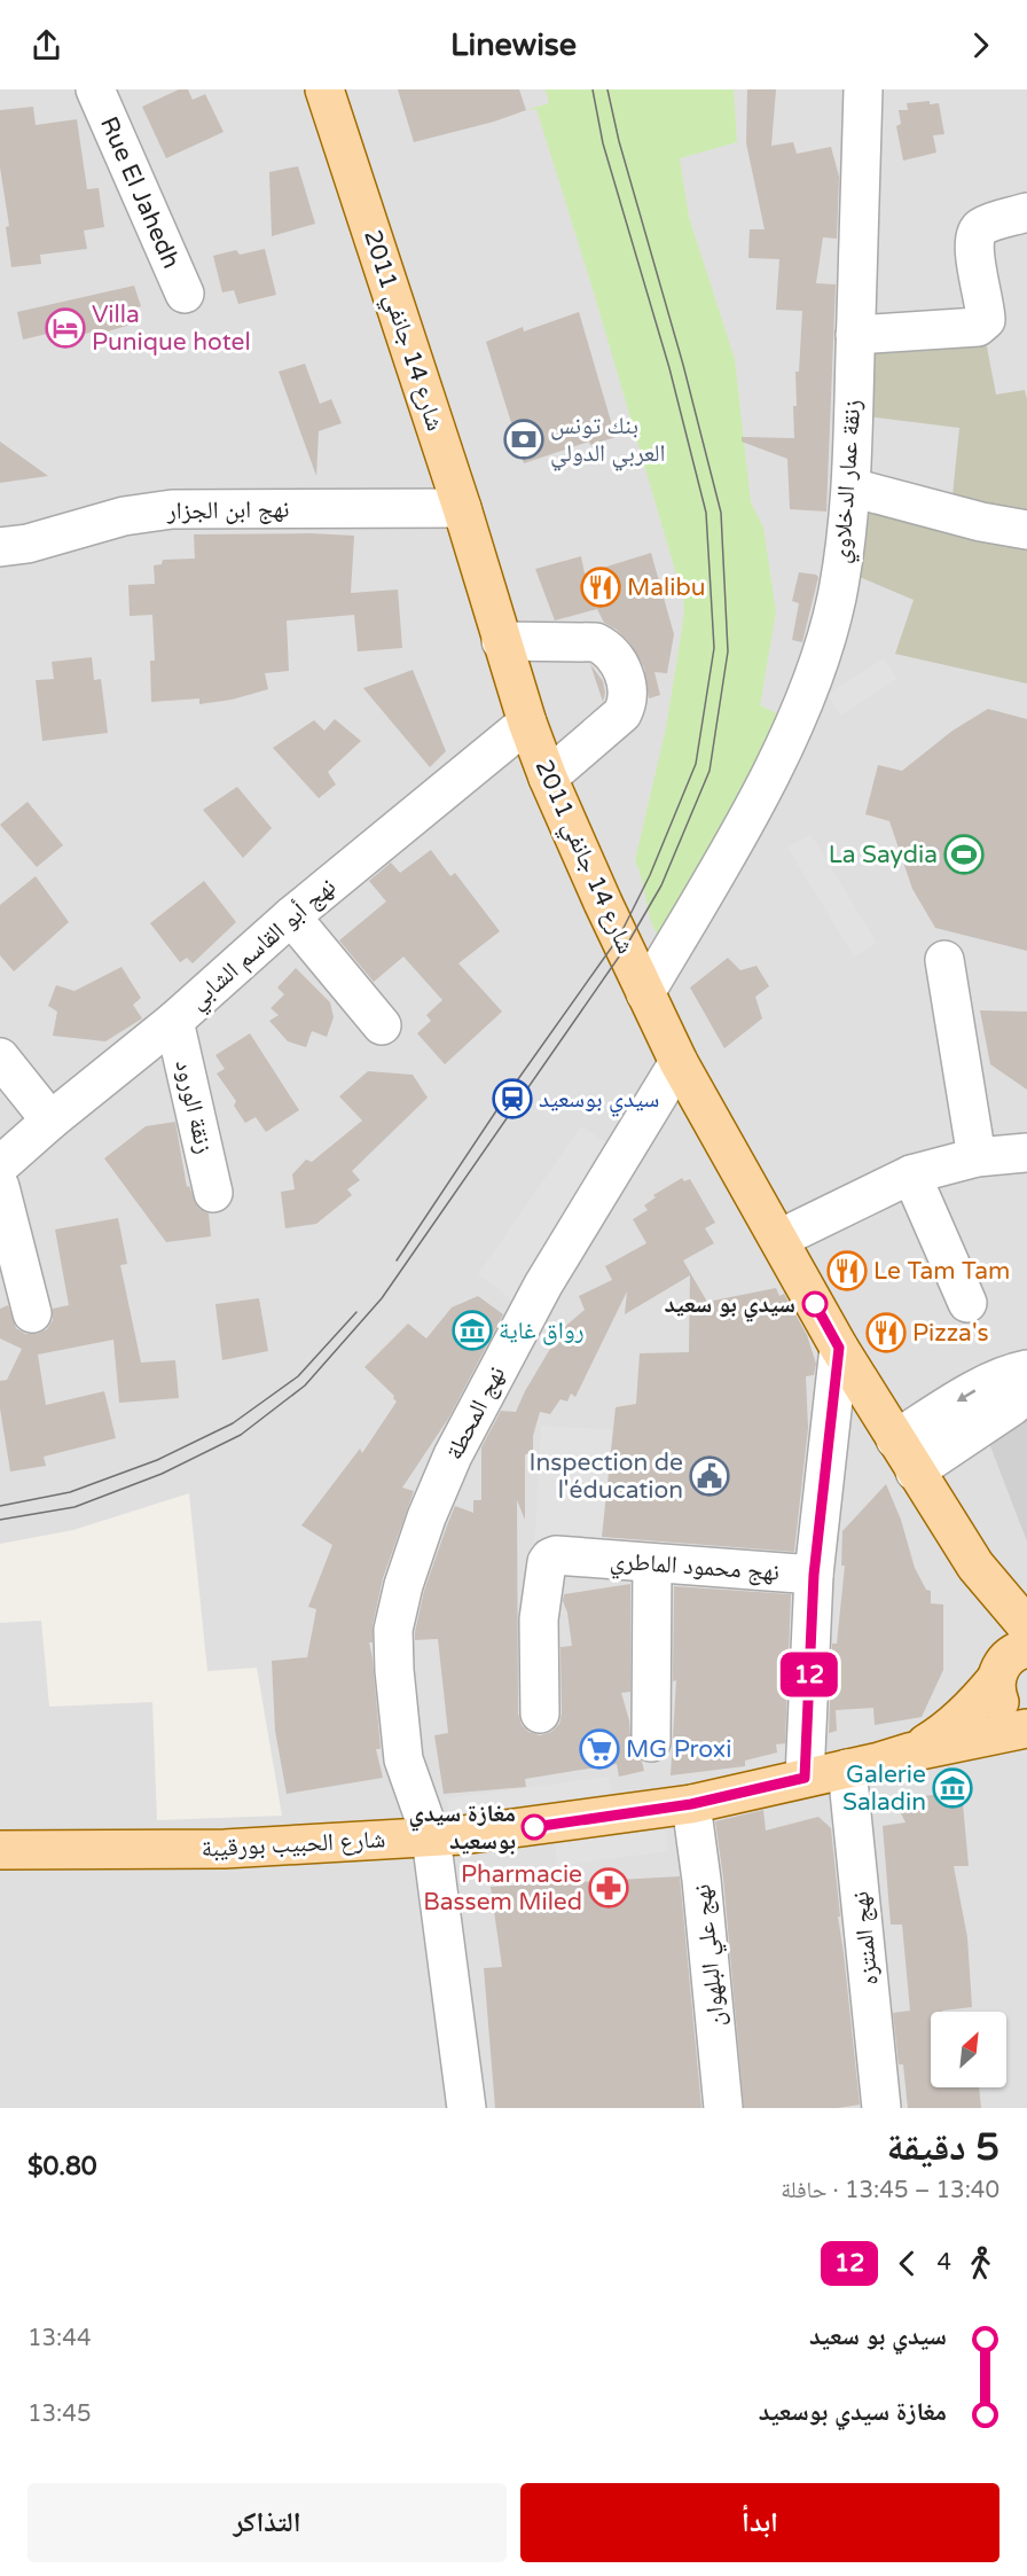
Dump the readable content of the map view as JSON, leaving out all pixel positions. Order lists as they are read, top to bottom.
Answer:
{
  "streets": {
    "main road": ["شارع 14 جانفي 2011", "شارع الحبيب بورقيبة"],
    "street": [
      "Rue El Jahedh",
      "زنقة عمار الدخلاوي",
      "نهج ابن الجزار",
      "نهج أبو القاسم الشابي",
      "زنقة الورود",
      "نهج المحطة",
      "نهج محمود الماطري",
      "نهج المنتزه",
      "نهج علي البلهوان"
    ]
  },
  "crossings": [
    ["شارع 14 جانفي 2011", "زنقة عمار الدخلاوي"],
    ["شارع 14 جانفي 2011", "نهج ابن الجزار"],
    ["شارع 14 جانفي 2011", "نهج أبو القاسم الشابي"],
    ["شارع 14 جانفي 2011", "نهج المحطة"],
    ["شارع 14 جانفي 2011", "شارع الحبيب بورقيبة"],
    ["نهج أبو القاسم الشابي", "زنقة الورود"],
    ["نهج المحطة", "شارع الحبيب بورقيبة"],
    ["شارع الحبيب بورقيبة", "نهج المنتزه"],
    ["شارع الحبيب بورقيبة", "نهج علي البلهوان"]
  ],
  "places": {
    "hotel": ["Villa Punique hotel"],
    "bank": ["بنك تونس العربي الدولي"],
    "restaurant": ["Malibu", "Le Tam Tam", "Pizza's"],
    "sports": ["La Saydia"],
    "station": ["سيدي بوسعيد"],
    "other": ["سيدي بو سعيد", "مغازة سيدي بوسعيد"],
    "museum": ["رواق غاية", "Galerie Saladin"],
    "public building": ["Inspection de l'éducation"],
    "supermarket": ["MG Proxi"],
    "pharmacy": ["Pharmacie Bassem Miled"]
  },
  "lines": ["bus line 12"],
  "north": "top right",
  "page": {
    "header": "Linewise",
    "on_map": "12",
    "heading": ["5 دقيقة", "13:40 – 13:45 · حافلة", "$0.80"],
    "legs": ["4", "12"],
    "list": [
      {
        "name": "سيدي بو سعيد",
        "value": "13:44"
      },
      {
        "name": "مغازة سيدي بوسعيد",
        "value": "13:45"
      }
    ],
    "buttons": ["ابدأ", "التذاكر"]
  }
}
